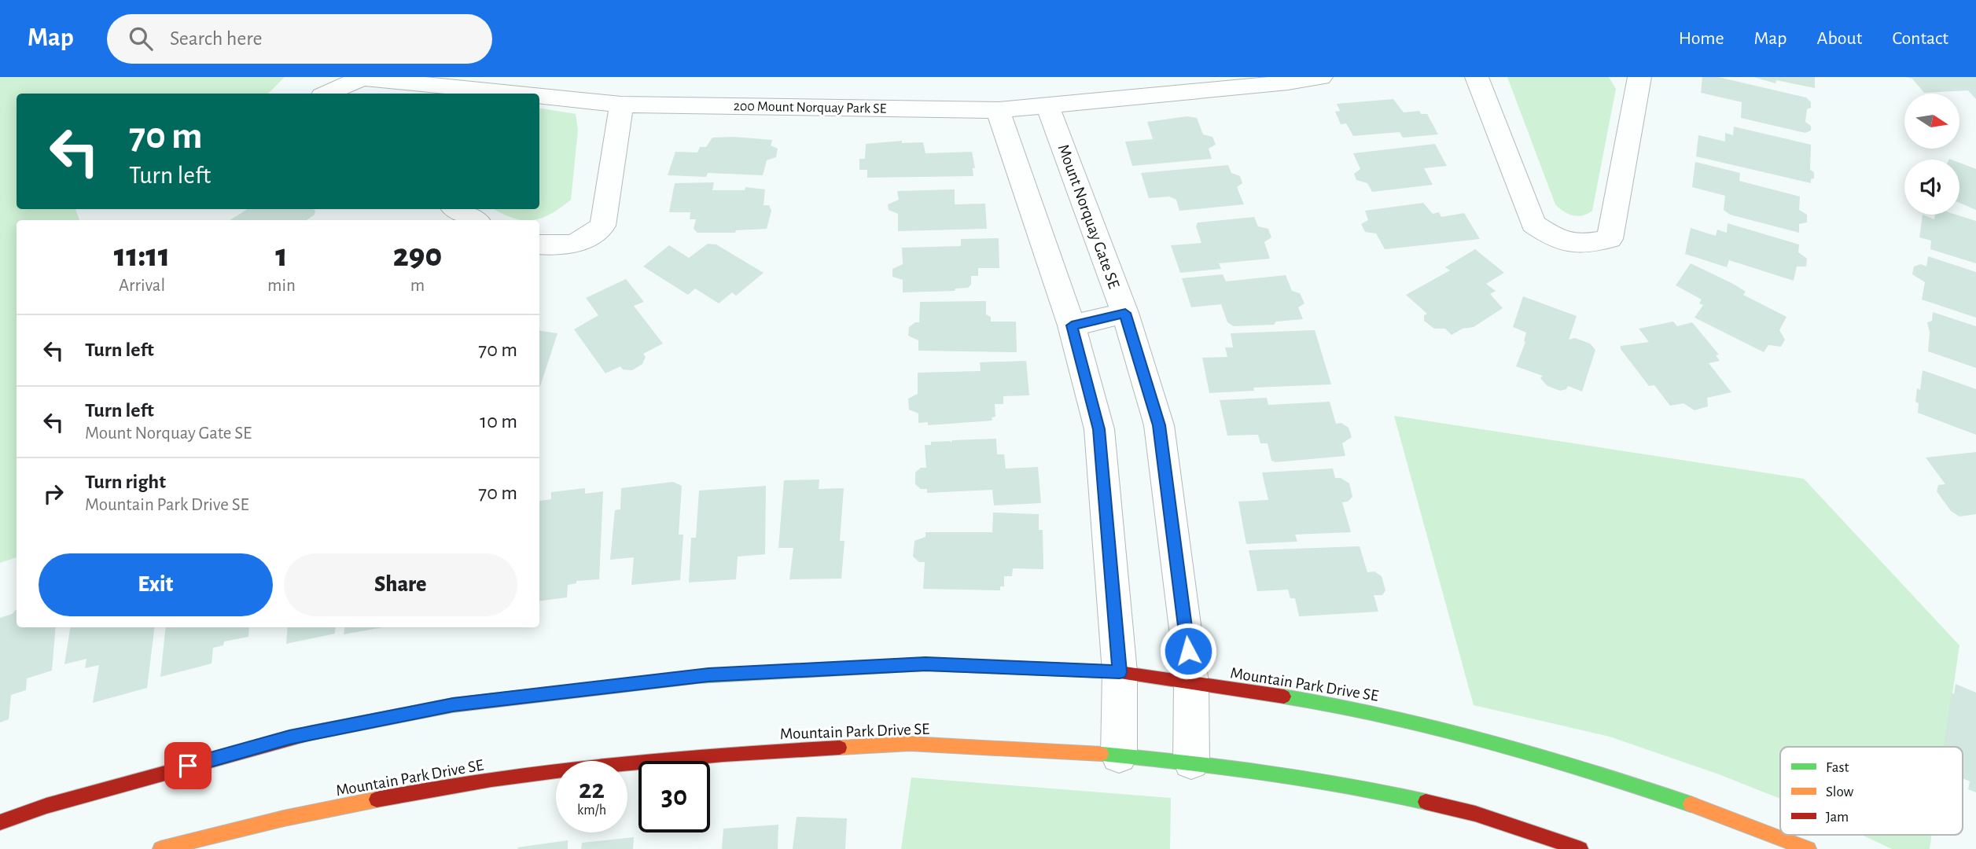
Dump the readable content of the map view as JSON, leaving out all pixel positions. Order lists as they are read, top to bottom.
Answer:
{
  "streets": {
    "street": ["200 Mount Norquay Park SE", "Mount Norquay Gate SE", "Mountain Park Drive SE"]
  },
  "crossings": [
    ["200 Mount Norquay Park SE", "Mount Norquay Gate SE"],
    ["Mount Norquay Gate SE", "Mountain Park Drive SE"]
  ],
  "legend": ["Fast", "Slow", "Jam"],
  "north": "right",
  "page": {
    "header": "Map",
    "search": "Search here",
    "nav": [
      "Home",
      "Map",
      "About",
      "Contact"
    ],
    "turn": ["70 m", "Turn left"],
    "eta": [
      "11:11",
      "Arrival",
      "1",
      "min",
      "290",
      "m"
    ],
    "list": [
      {
        "name": "Turn left",
        "value": "70 m"
      },
      {
        "name": "Turn left",
        "note": "Mount Norquay Gate SE",
        "value": "10 m"
      },
      {
        "name": "Turn right",
        "note": "Mountain Park Drive SE",
        "value": "70 m"
      }
    ],
    "buttons": ["Exit", "Share"],
    "speed": "22 km/h",
    "limit": "30"
  }
}
